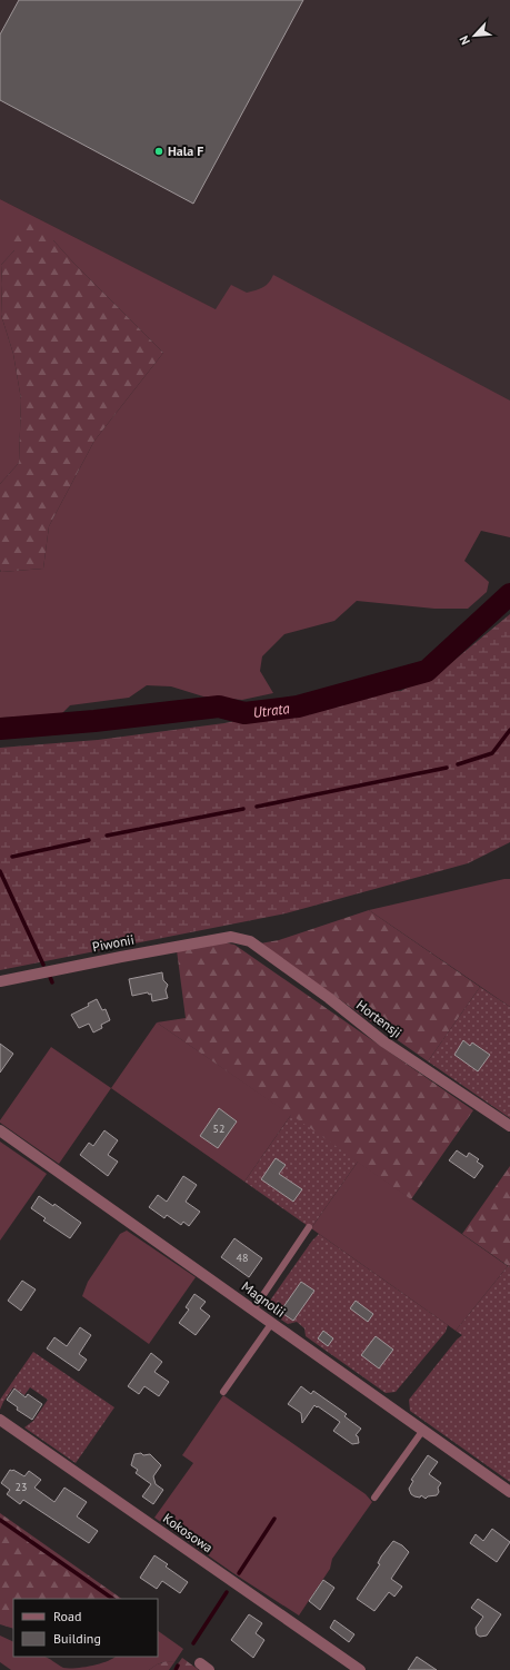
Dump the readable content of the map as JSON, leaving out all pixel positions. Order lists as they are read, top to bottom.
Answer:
{
  "streets": {
    "street": [
      "Piwonii",
      "Hortensji",
      "Magnolii",
      "Kokosowa"
    ]
  },
  "crossings": [
    ["Piwonii", "Hortensji"]
  ],
  "water": ["Utrata"],
  "places": ["Hala F"],
  "house_numbers": ["52", "48", "23"],
  "legend": ["Road", "Building"],
  "north": "bottom left"
}
